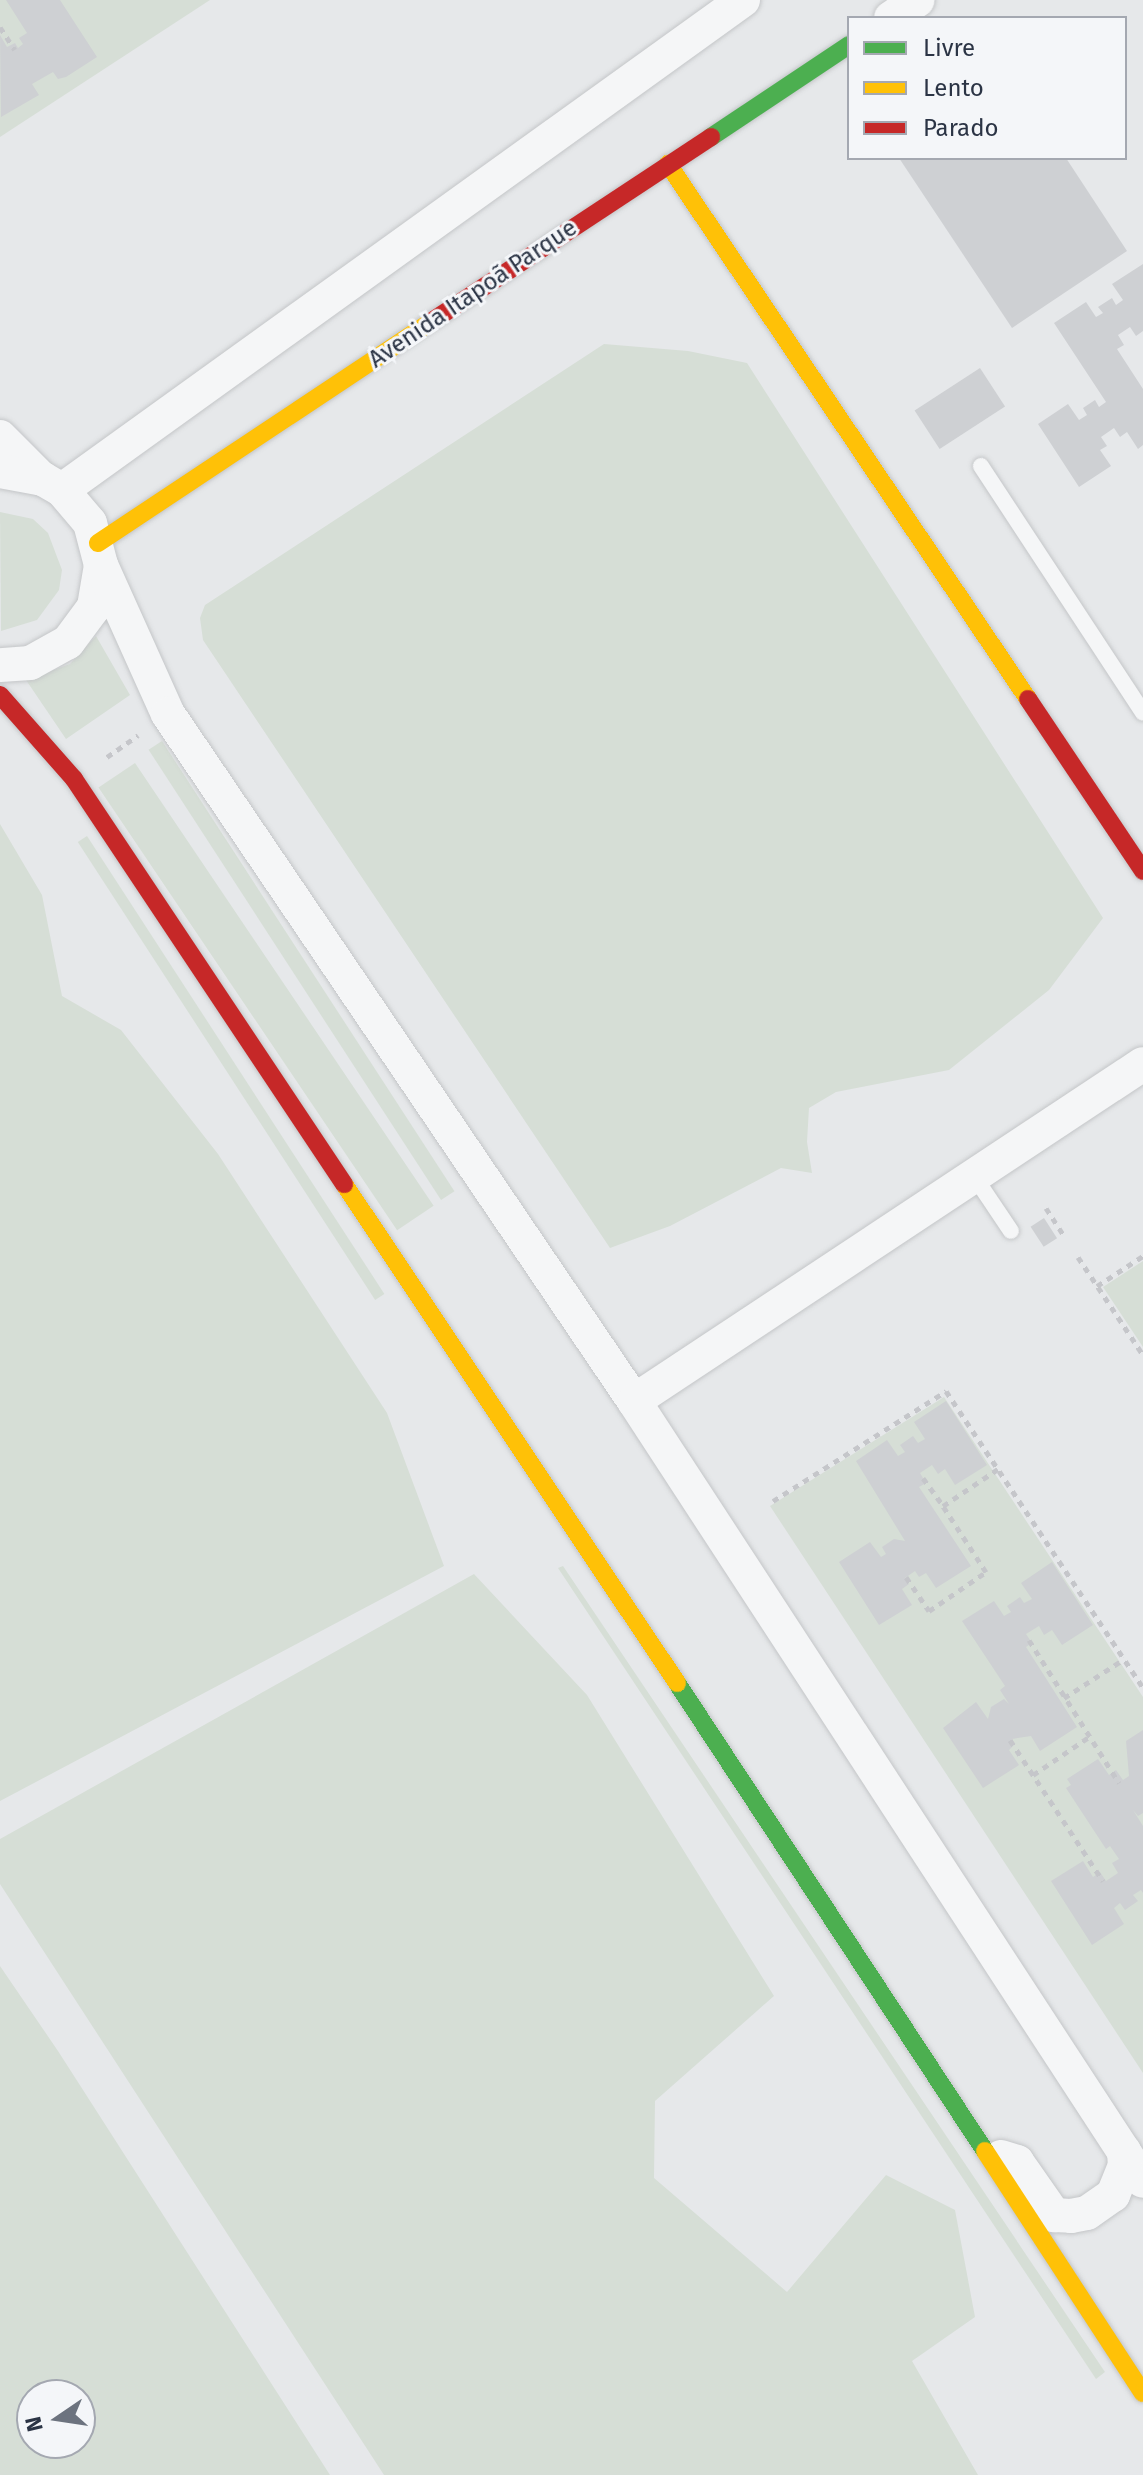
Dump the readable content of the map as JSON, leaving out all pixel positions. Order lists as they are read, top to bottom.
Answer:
{
  "streets": {
    "street": ["Avenida Itapoã Parque"]
  },
  "legend": ["Livre", "Lento", "Parado"],
  "north": "left"
}
